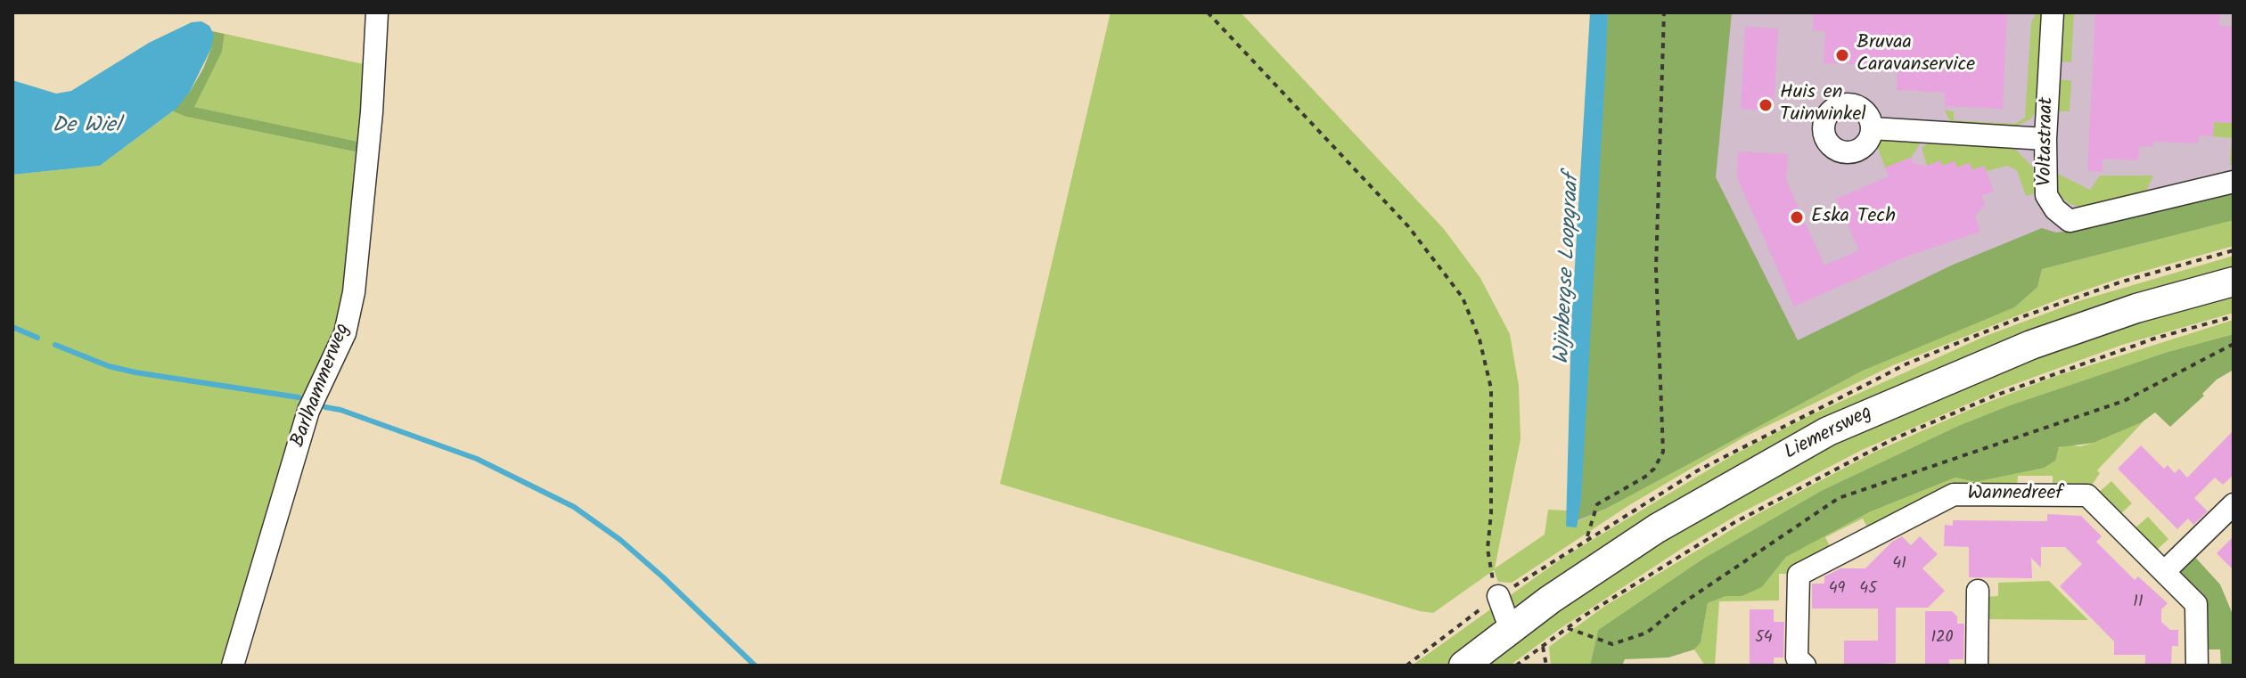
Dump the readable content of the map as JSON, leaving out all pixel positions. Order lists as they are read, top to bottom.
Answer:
{
  "streets": {
    "main road": ["Liemersweg"],
    "street": ["Voltastraat", "Barlhammerweg", "Wannedreef"]
  },
  "water": ["De Wiel", "Wijnbergse Loopgraaf"],
  "places": ["Bruvaa Caravanservice", "Huis en Tuinwinkel", "Eska Tech"],
  "house_numbers": [
    "41",
    "49",
    "45",
    "11",
    "54",
    "120"
  ]
}
